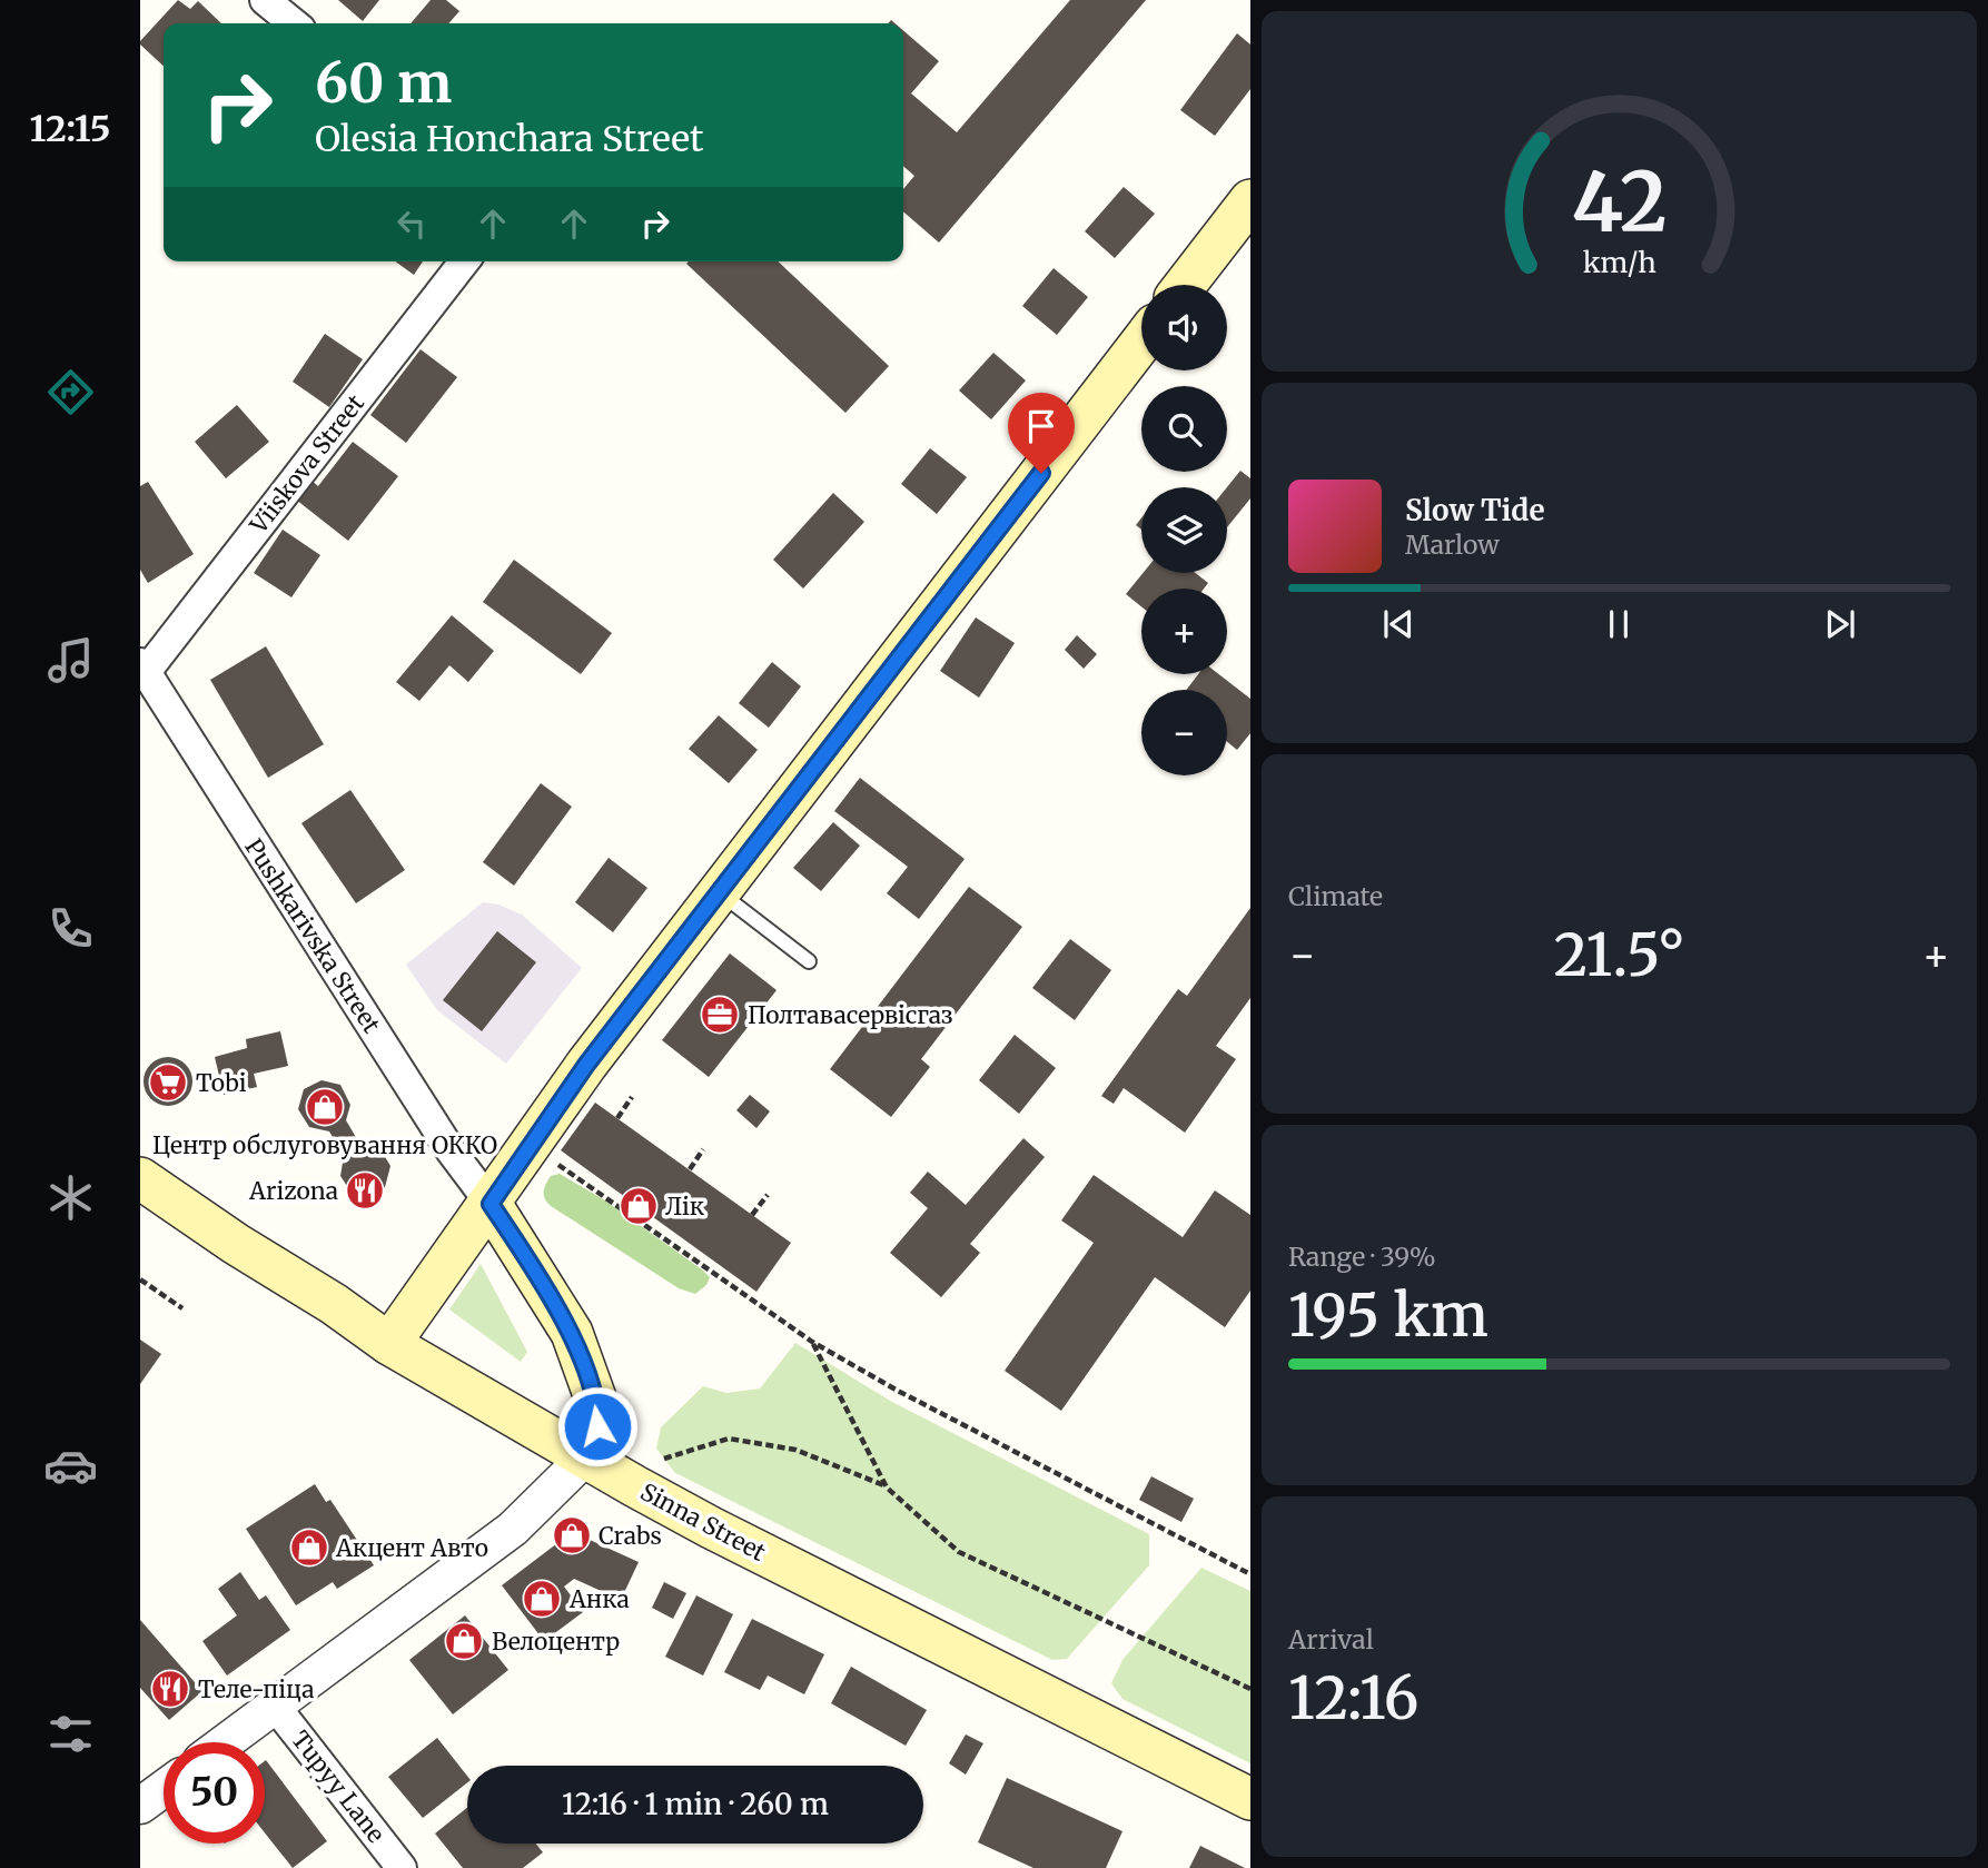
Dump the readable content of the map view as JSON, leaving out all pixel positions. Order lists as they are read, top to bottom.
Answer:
{
  "streets": {
    "main road": ["Sinna Street"],
    "street": ["Viiskova Street", "Pushkarivska Street", "Tupyy Lane"]
  },
  "crossings": [
    ["Viiskova Street", "Pushkarivska Street"]
  ],
  "places": {
    "office": ["Полтавасервісгаз"],
    "supermarket": ["Tobi"],
    "shop": [
      "Центр обслуговування ОККО",
      "Лік",
      "Crabs",
      "Акцент Авто",
      "Анка",
      "Велоцентр"
    ],
    "restaurant": ["Arizona", "Теле-піца"]
  },
  "page": {
    "tabs": "12:15",
    "turn": ["60 m", "Olesia Honchara Street"],
    "map_buttons": ["+", "−"],
    "song": ["Slow Tide", "Marlow"],
    "tile": [
      "Climate",
      ["Range · 39%", "195 km"],
      ["Arrival", "12:16"]
    ],
    "heat": ["−", "21.5°", "+"],
    "limit": "50",
    "trip": "12:16 · 1 min · 260 m",
    "gauge": ["42", "km/h"]
  }
}
